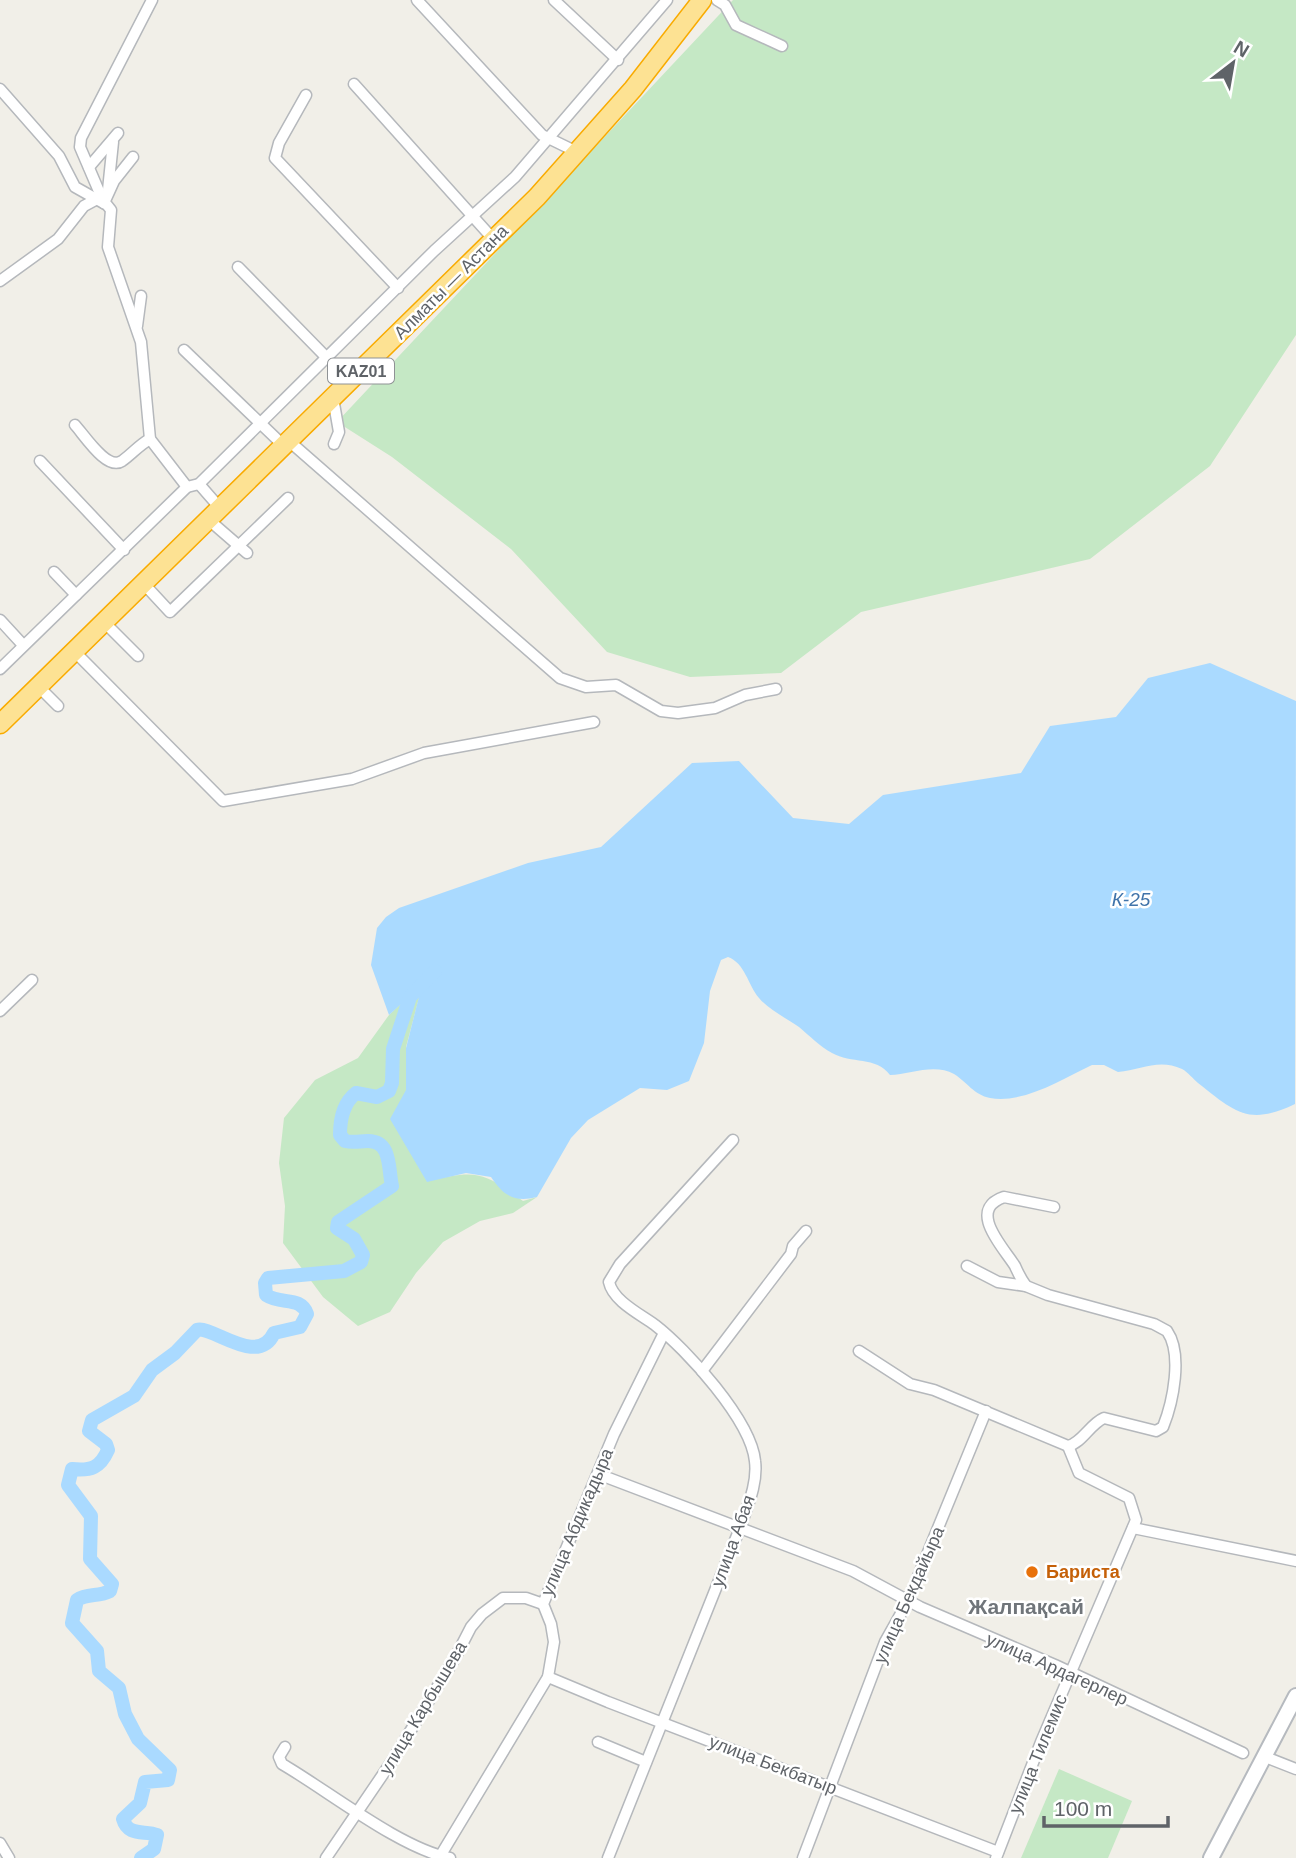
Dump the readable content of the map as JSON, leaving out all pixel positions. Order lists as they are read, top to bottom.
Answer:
{
  "streets": {
    "highway": ["Алматы — Астана", "KАZ01"],
    "street": [
      "улица Абдикадыра",
      "улица Абая",
      "улица Бекдайыра",
      "улица Ардагерлер",
      "улица Карбышева",
      "улица Тилемис",
      "улица Бекбатыр"
    ]
  },
  "crossings": [
    ["улица Абдикадыра", "улица Абая"],
    ["улица Абдикадыра", "улица Ардагерлер"],
    ["улица Абдикадыра", "улица Карбышева"],
    ["улица Абдикадыра", "улица Бекбатыр"],
    ["улица Абая", "улица Ардагерлер"],
    ["улица Абая", "улица Бекбатыр"],
    ["улица Бекдайыра", "улица Ардагерлер"],
    ["улица Бекдайыра", "улица Бекбатыр"],
    ["улица Ардагерлер", "улица Тилемис"],
    ["улица Тилемис", "улица Бекбатыр"]
  ],
  "districts": ["Жалпақсай"],
  "water": ["К-25"],
  "places": ["Бариста"],
  "scale_bar": "100 m",
  "north": "top right"
}
